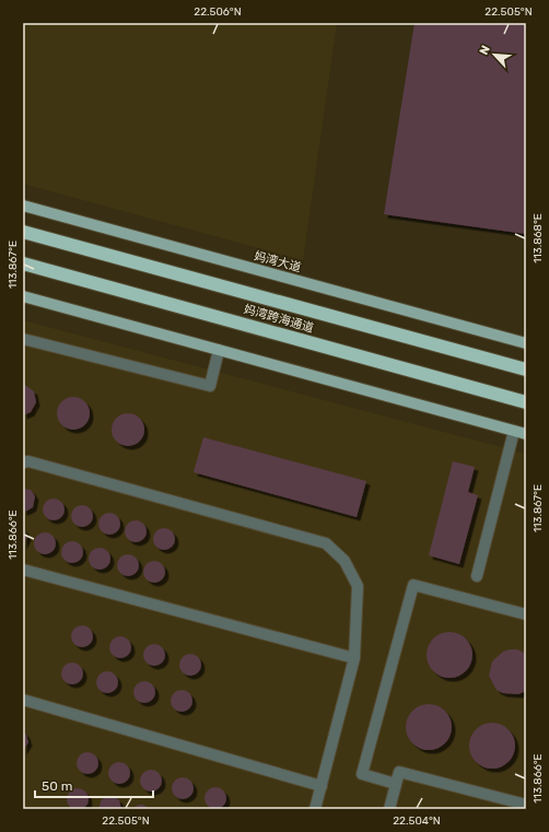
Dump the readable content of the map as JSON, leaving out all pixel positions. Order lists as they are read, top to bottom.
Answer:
{
  "streets": {
    "highway": ["妈湾跨海通道"],
    "main road": ["妈湾大道"]
  },
  "scale_bar": "50 m",
  "north": "top left",
  "coordinates": [
    "22.506°N",
    "22.505°N",
    "113.868°E",
    "113.867°E",
    "113.866°E",
    "22.504°N"
  ]
}
